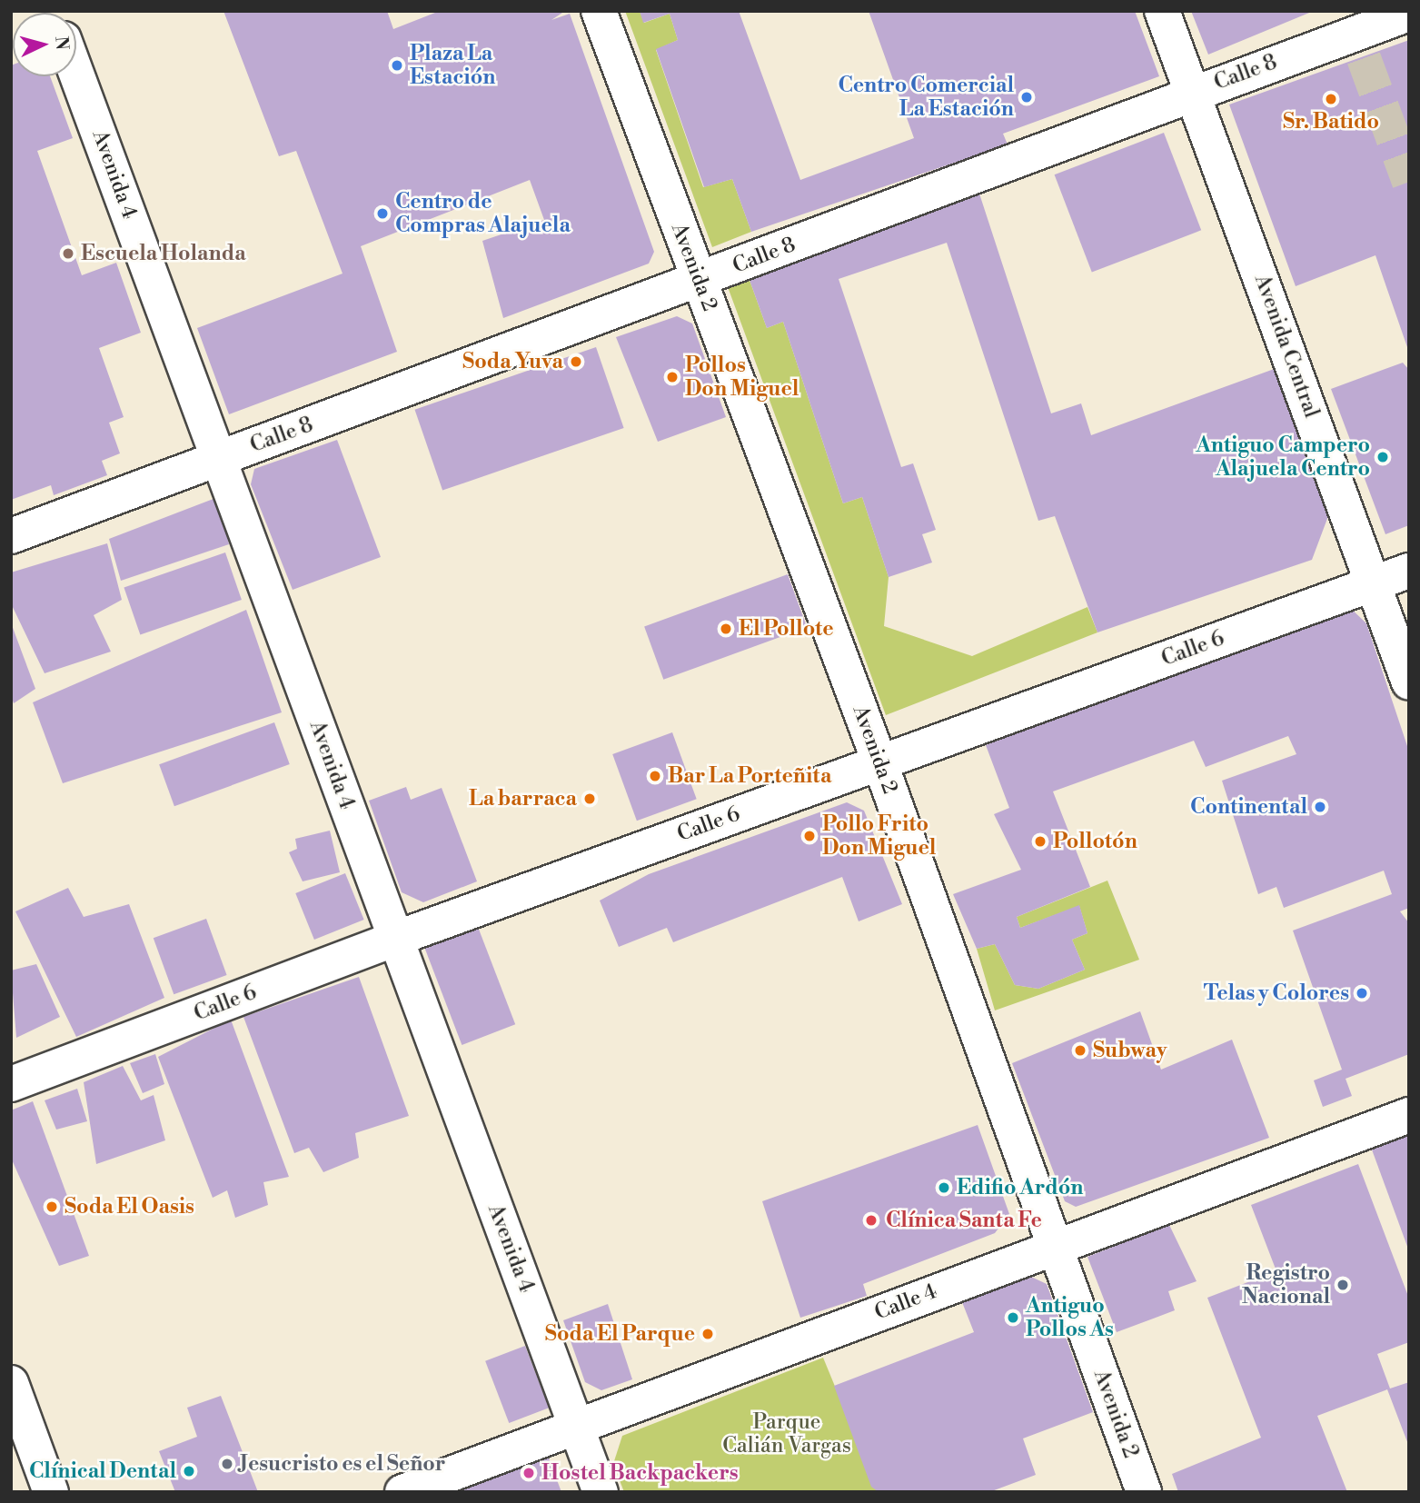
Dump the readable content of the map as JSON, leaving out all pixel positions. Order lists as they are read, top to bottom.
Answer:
{
  "streets": {
    "street": [
      "Calle 8",
      "Avenida 4",
      "Avenida 2",
      "Avenida Central",
      "Calle 6",
      "Calle 4"
    ]
  },
  "crossings": [
    ["Calle 8", "Avenida 4"],
    ["Calle 8", "Avenida 2"],
    ["Calle 8", "Avenida Central"],
    ["Avenida 4", "Calle 6"],
    ["Avenida 4", "Calle 4"],
    ["Avenida 2", "Calle 6"],
    ["Avenida 2", "Calle 4"],
    ["Avenida Central", "Calle 6"]
  ],
  "parks": ["Parque Calián Vargas"],
  "places": [
    "Plaza La Estación",
    "Centro Comercial La Estación",
    "Sr. Batido",
    "Centro de Compras Alajuela",
    "Escuela Holanda",
    "Soda Yuva",
    "Pollos Don Miguel",
    "Antiguo Campero Alajuela Centro",
    "El Pollote",
    "Bar La Porteñita",
    "La barraca",
    "Continental",
    "Pollo Frito Don Miguel",
    "Pollotón",
    "Telas y Colores",
    "Subway",
    "Edifio Ardón",
    "Soda El Oasis",
    "Clínica Santa Fe",
    "Registro Nacional",
    "Antiguo Pollos As",
    "Soda El Parque",
    "Jesucristo es el Señor",
    "Clínical Dental",
    "Hostel Backpackers"
  ],
  "north": "right"
}
